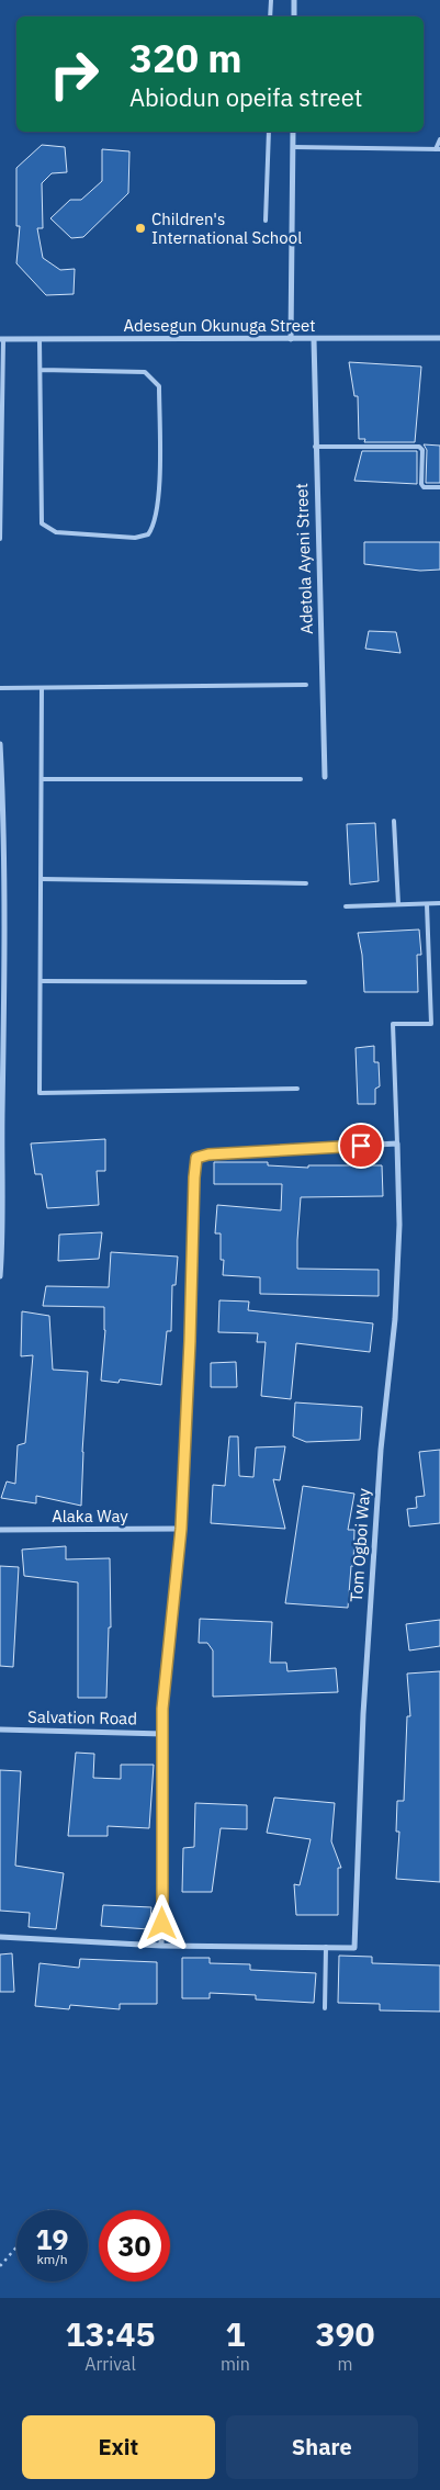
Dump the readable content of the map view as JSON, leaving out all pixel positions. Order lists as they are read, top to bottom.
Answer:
{
  "streets": {
    "street": [
      "Adesegun Okunuga Street",
      "Adetola Ayeni Street",
      "Alaka Way",
      "Tom Ogboi Way",
      "Salvation Road"
    ]
  },
  "crossings": [
    ["Adesegun Okunuga Street", "Adetola Ayeni Street"]
  ],
  "places": ["Children's International School"],
  "page": {
    "turn": ["320 m", "Abiodun opeifa street"],
    "speed": "19 km/h",
    "limit": "30",
    "eta": [
      "13:45",
      "Arrival",
      "1",
      "min",
      "390",
      "m"
    ],
    "buttons": ["Exit", "Share"]
  }
}
